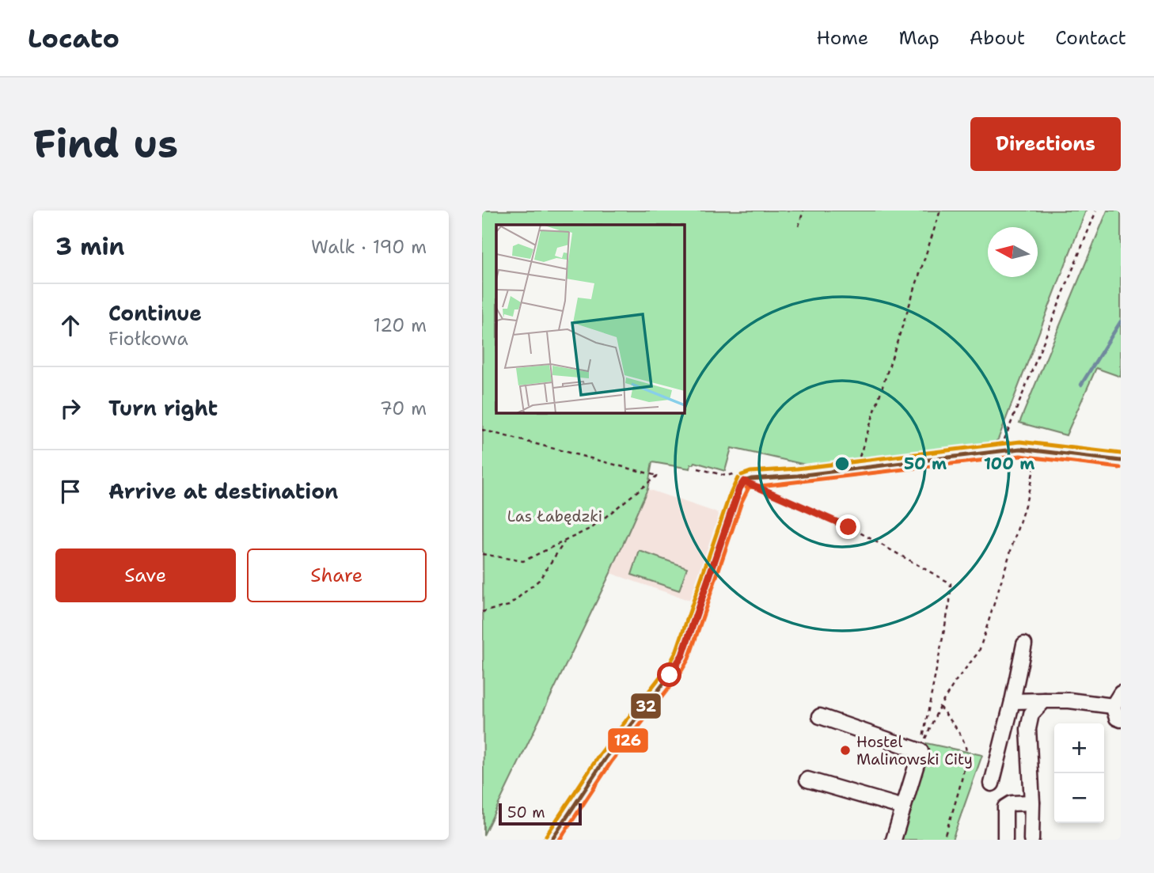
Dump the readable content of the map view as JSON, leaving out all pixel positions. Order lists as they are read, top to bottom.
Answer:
{
  "parks": ["Las Łabędzki"],
  "places": ["Hostel Malinowski City"],
  "lines": ["transit line 32", "transit line 126"],
  "scale_bar": "50 m",
  "north": "left",
  "page": {
    "header": "Locato",
    "nav": [
      "Home",
      "Map",
      "About",
      "Contact"
    ],
    "buttons": [
      "Directions",
      ["Save", "Share"]
    ],
    "title": "Find us",
    "heading": ["3 min", "Walk · 190 m"],
    "list": [
      ["Continue", "Fiołkowa", "120 m"],
      ["Turn right", "70 m"],
      "Arrive at destination"
    ],
    "map_buttons": ["+", "−"],
    "scale": "50 m"
  },
  "rings": ["50 m", "100 m"]
}
